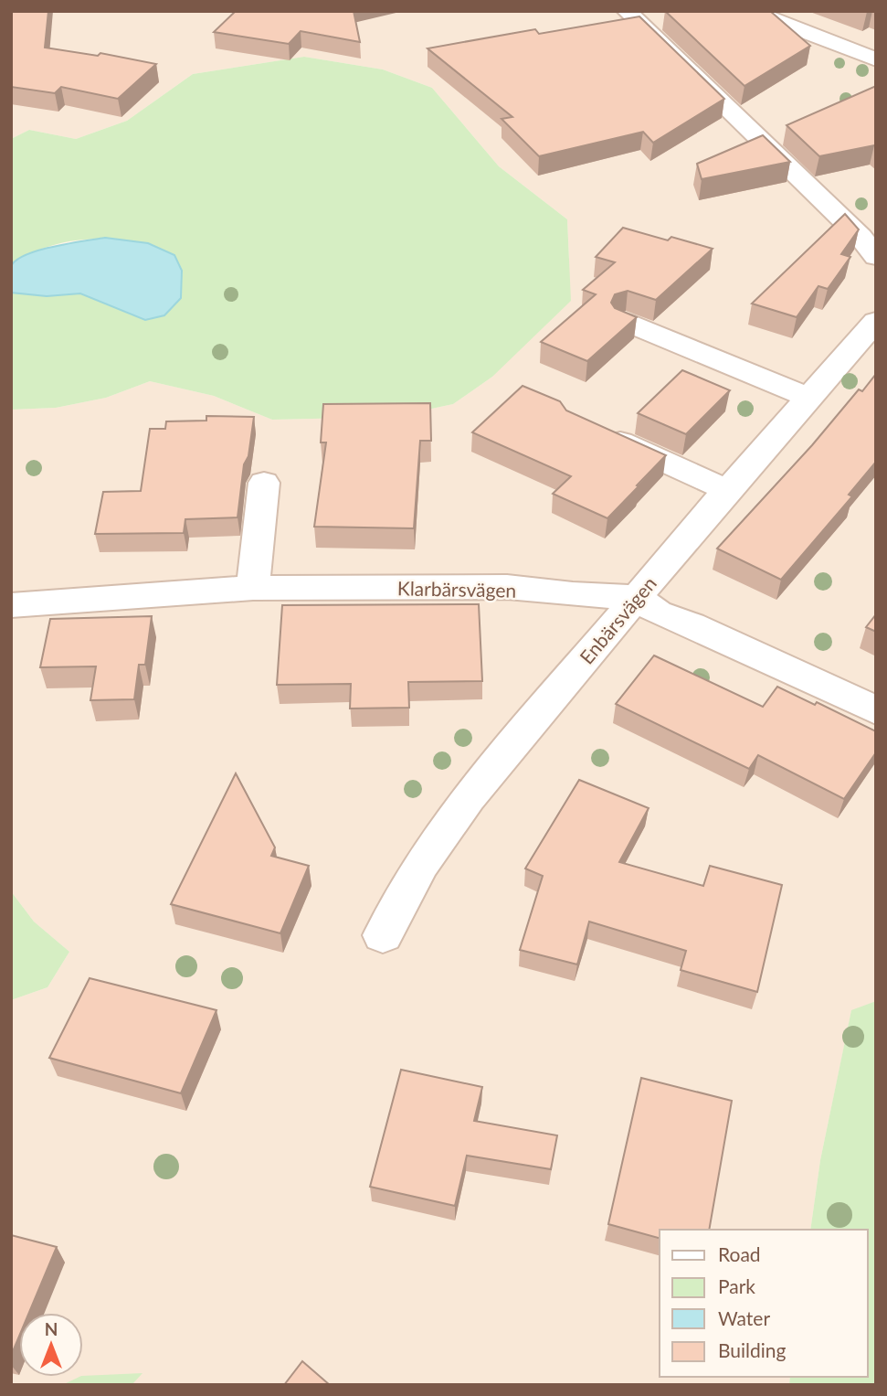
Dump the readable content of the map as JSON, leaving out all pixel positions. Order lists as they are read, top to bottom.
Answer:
{
  "streets": {
    "street": ["Klarbärsvägen", "Enbärsvägen"]
  },
  "crossings": [
    ["Klarbärsvägen", "Enbärsvägen"]
  ],
  "legend": [
    "Road",
    "Park",
    "Water",
    "Building"
  ],
  "north": "top"
}
